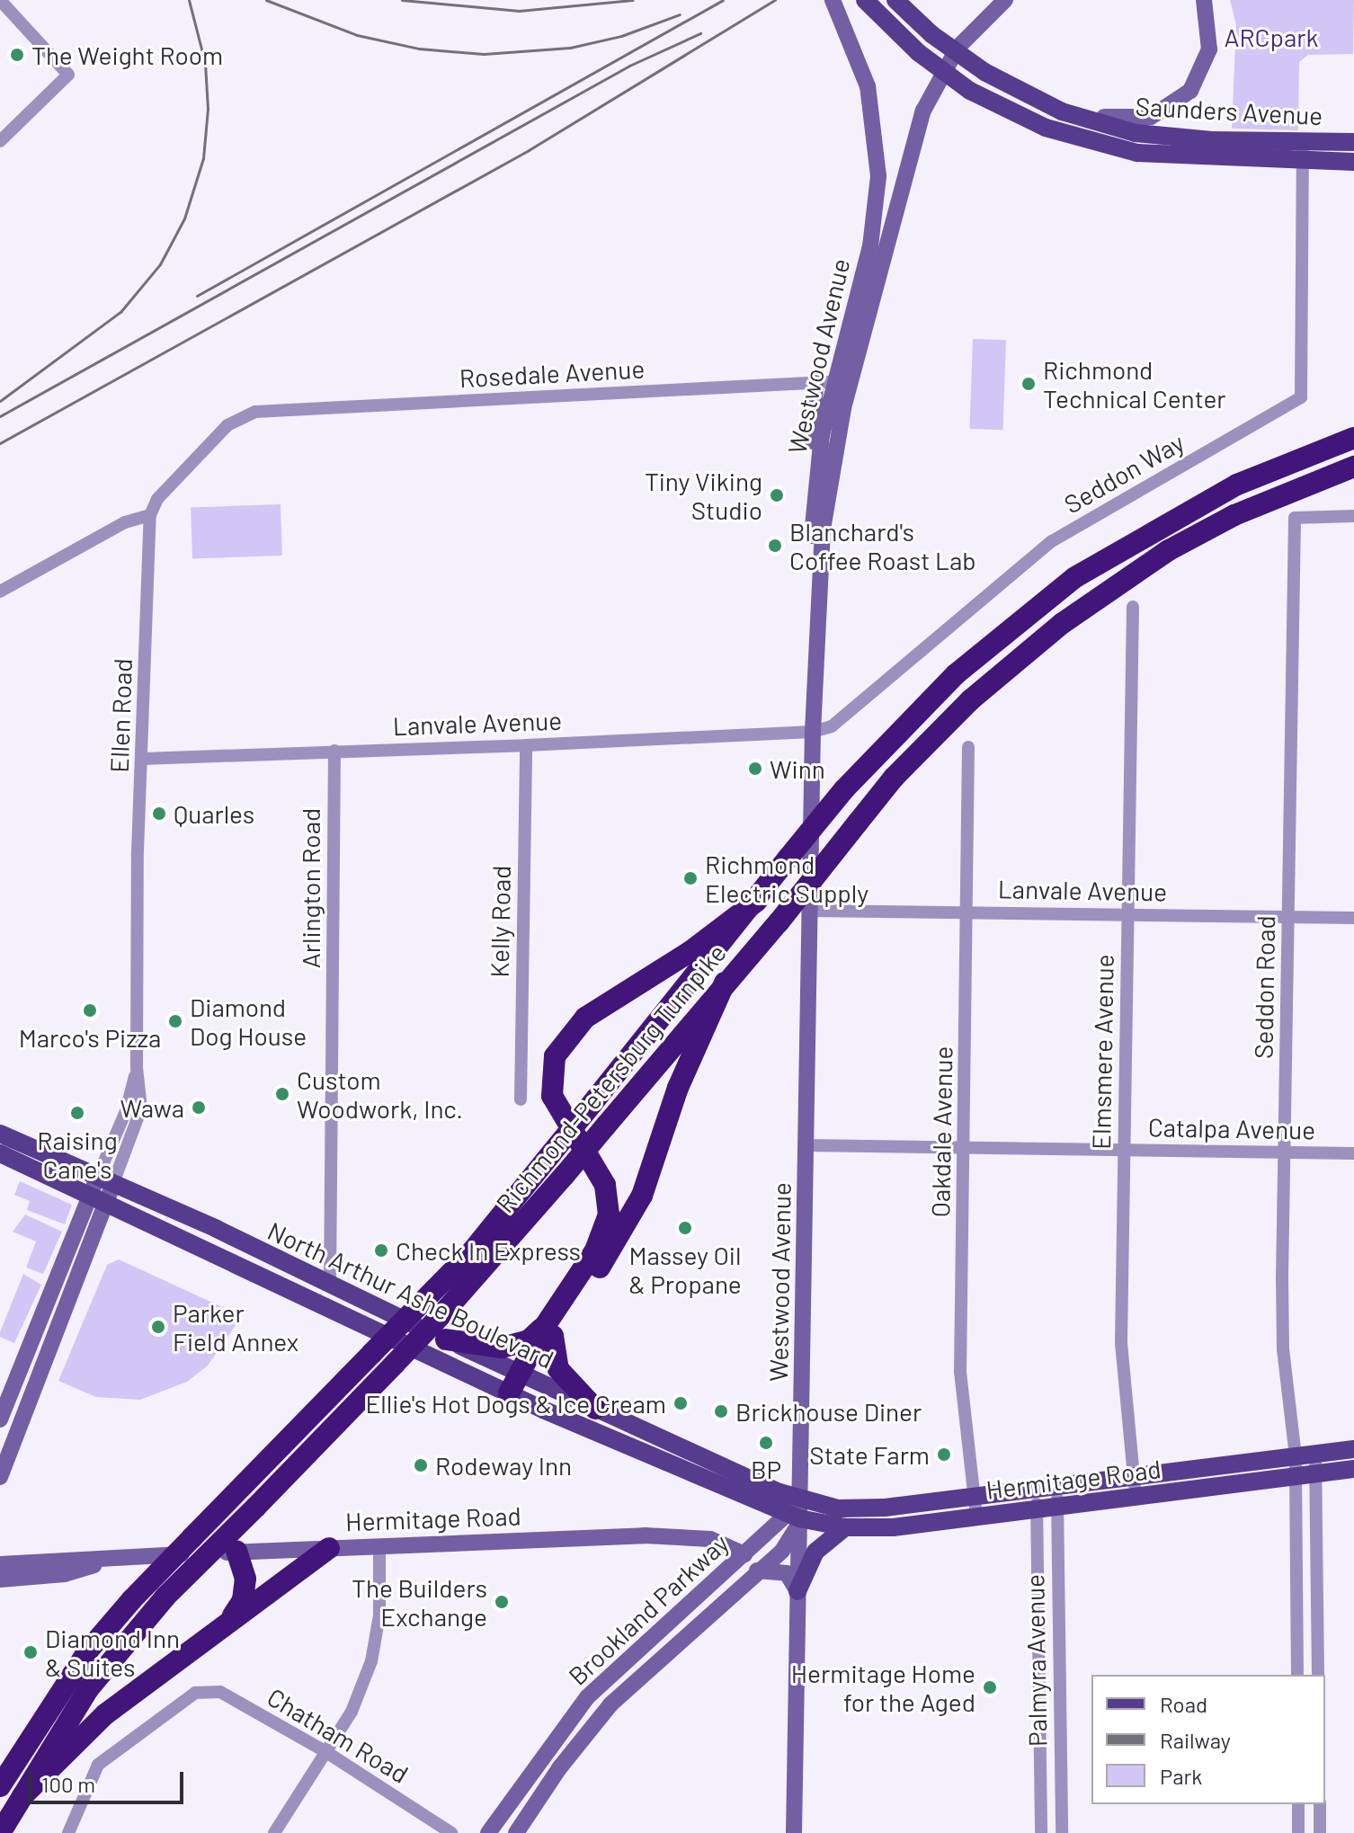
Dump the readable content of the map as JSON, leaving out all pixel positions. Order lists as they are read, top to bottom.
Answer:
{
  "streets": {
    "highway": ["Richmond-Petersburg Turnpike"],
    "main road": [
      "Saunders Avenue",
      "Westwood Avenue",
      "North Arthur Ashe Boulevard",
      "Hermitage Road",
      "Brookland Parkway"
    ],
    "street": [
      "Rosedale Avenue",
      "Seddon Way",
      "Ellen Road",
      "Lanvale Avenue",
      "Arlington Road",
      "Kelly Road",
      "Seddon Road",
      "Elmsmere Avenue",
      "Catalpa Avenue",
      "Oakdale Avenue",
      "Palmyra Avenue",
      "Chatham Road"
    ]
  },
  "crossings": [
    ["Saunders Avenue", "Seddon Way"],
    ["Westwood Avenue", "Rosedale Avenue"],
    ["Westwood Avenue", "Seddon Way"],
    ["Westwood Avenue", "Lanvale Avenue"],
    ["Westwood Avenue", "Catalpa Avenue"],
    ["Westwood Avenue", "North Arthur Ashe Boulevard"],
    ["Westwood Avenue", "Hermitage Road"],
    ["Westwood Avenue", "Brookland Parkway"],
    ["Rosedale Avenue", "Ellen Road"],
    ["Seddon Way", "Lanvale Avenue"],
    ["Ellen Road", "Lanvale Avenue"],
    ["Ellen Road", "North Arthur Ashe Boulevard"],
    ["Lanvale Avenue", "Arlington Road"],
    ["Lanvale Avenue", "Kelly Road"],
    ["Lanvale Avenue", "Seddon Road"],
    ["Lanvale Avenue", "Elmsmere Avenue"],
    ["Lanvale Avenue", "Oakdale Avenue"],
    ["Arlington Road", "North Arthur Ashe Boulevard"],
    ["Seddon Road", "Catalpa Avenue"],
    ["Seddon Road", "Hermitage Road"],
    ["Elmsmere Avenue", "Catalpa Avenue"],
    ["Elmsmere Avenue", "Hermitage Road"],
    ["Catalpa Avenue", "Oakdale Avenue"],
    ["Oakdale Avenue", "Hermitage Road"],
    ["North Arthur Ashe Boulevard", "Hermitage Road"],
    ["North Arthur Ashe Boulevard", "Brookland Parkway"],
    ["Hermitage Road", "Brookland Parkway"],
    ["Hermitage Road", "Palmyra Avenue"]
  ],
  "parks": ["ARCpark"],
  "places": [
    "The Weight Room",
    "Richmond Technical Center",
    "Tiny Viking Studio",
    "Blanchard's Coffee Roast Lab",
    "Winn",
    "Quarles",
    "Richmond Electric Supply",
    "Marco's Pizza",
    "Diamond Dog House",
    "Custom Woodwork, Inc.",
    "Wawa",
    "Raising Cane's",
    "Massey Oil & Propane",
    "Check In Express",
    "Parker Field Annex",
    "Ellie's Hot Dogs & Ice Cream",
    "Brickhouse Diner",
    "BP",
    "State Farm",
    "Rodeway Inn",
    "The Builders Exchange",
    "Diamond Inn & Suites",
    "Hermitage Home for the Aged"
  ],
  "legend": ["Road", "Railway", "Park"],
  "scale_bar": "100 m"
}
